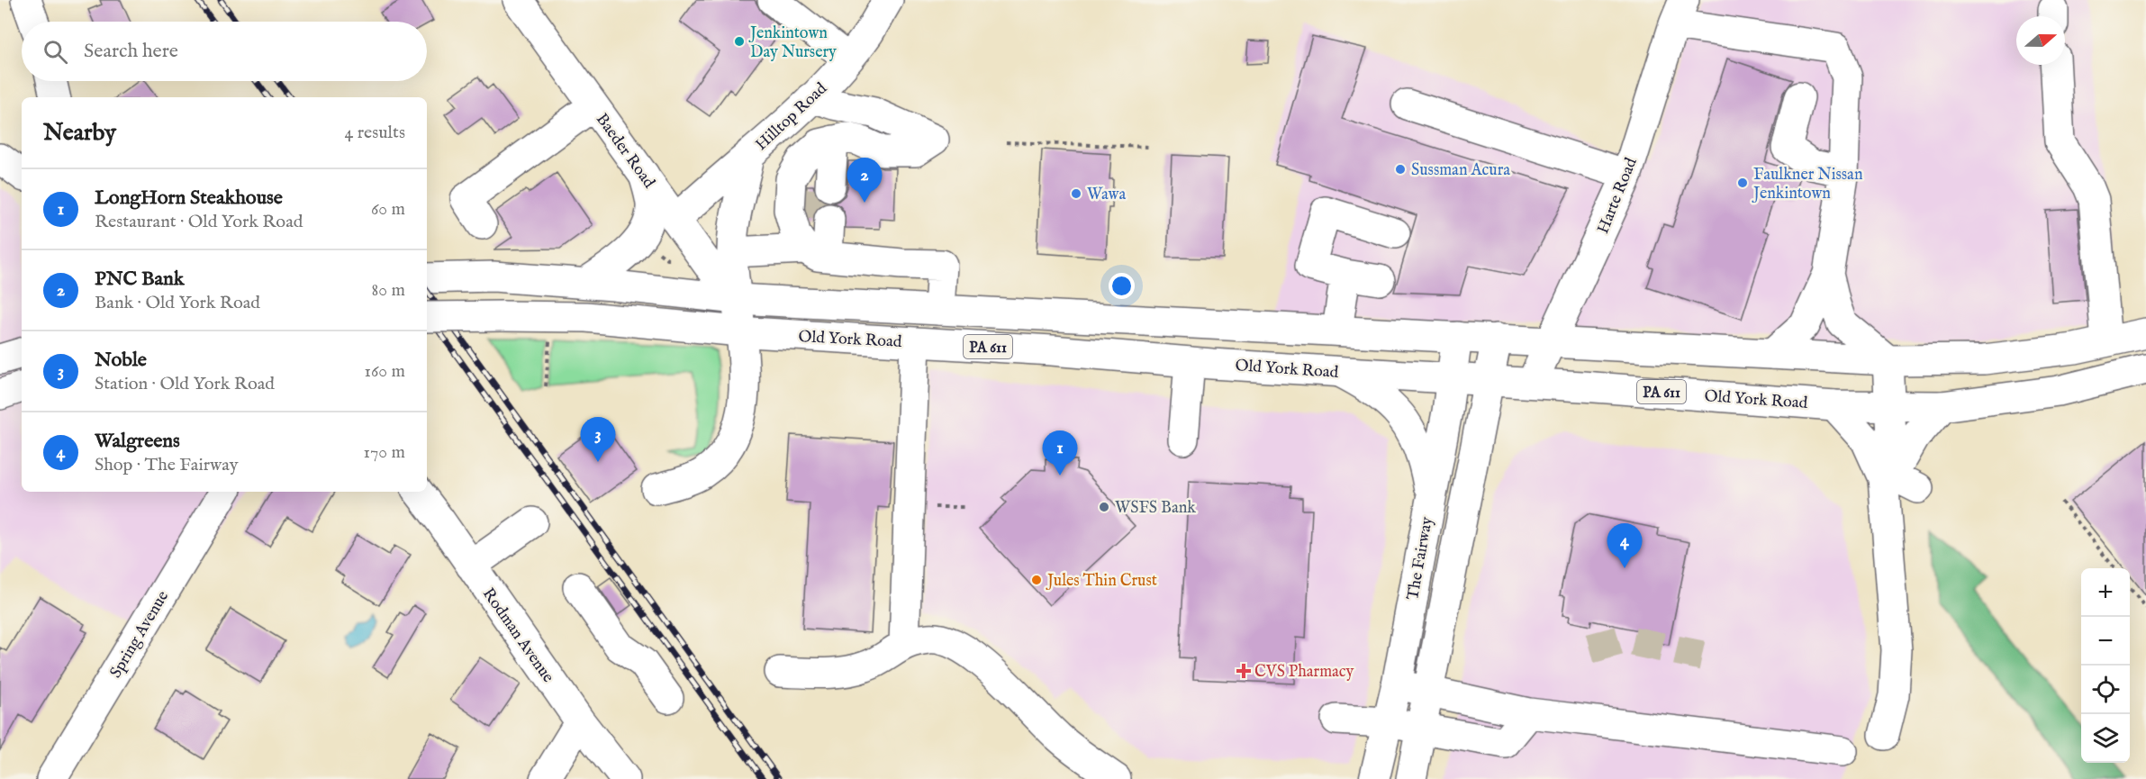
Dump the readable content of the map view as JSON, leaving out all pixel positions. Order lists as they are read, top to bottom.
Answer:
{
  "streets": {
    "main road": [
      "Hilltop Road",
      "Baeder Road",
      "Harte Road",
      "Old York Road",
      "PA 611",
      "The Fairway",
      "Spring Avenue",
      "Rodman Avenue"
    ]
  },
  "crossings": [
    ["Hilltop Road", "Baeder Road"],
    ["Hilltop Road", "Old York Road"],
    ["Baeder Road", "Old York Road"],
    ["Harte Road", "Old York Road"],
    ["Old York Road", "The Fairway"]
  ],
  "places": {
    "other": [
      "Jenkintown Day Nursery",
      "Sussman Acura",
      "Faulkner Nissan Jenkintown",
      "Wawa",
      "WSFS Bank",
      "Jules Thin Crust"
    ],
    "health": ["CVS Pharmacy"]
  },
  "north": "right",
  "page": {
    "search": "Search here",
    "heading": ["Nearby", "4 results"],
    "pins": [
      "2",
      "3",
      "1",
      "4"
    ],
    "list": [
      {
        "mark": "1",
        "name": "LongHorn Steakhouse",
        "note": "Restaurant · Old York Road",
        "value": "60 m"
      },
      {
        "mark": "2",
        "name": "PNC Bank",
        "note": "Bank · Old York Road",
        "value": "80 m"
      },
      {
        "mark": "3",
        "name": "Noble",
        "note": "Station · Old York Road",
        "value": "160 m"
      },
      {
        "mark": "4",
        "name": "Walgreens",
        "note": "Shop · The Fairway",
        "value": "170 m"
      }
    ],
    "map_buttons": ["+", "−"]
  }
}
